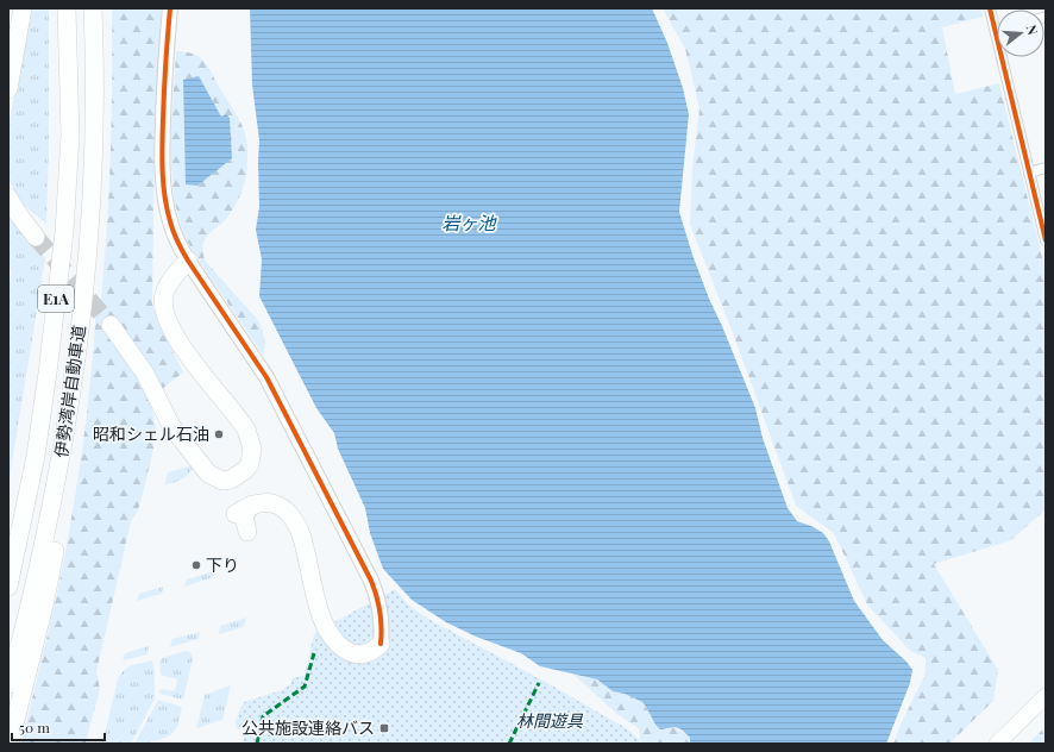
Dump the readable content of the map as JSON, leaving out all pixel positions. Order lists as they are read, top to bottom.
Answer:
{
  "streets": {
    "highway": ["E1A", "伊勢湾岸自動車道"]
  },
  "water": ["岩ヶ池"],
  "parks": ["林間遊具"],
  "places": {
    "other": ["昭和シェル石油", "下り"],
    "transit": ["公共施設連絡バス"]
  },
  "scale_bar": "50 m",
  "north": "right"
}
